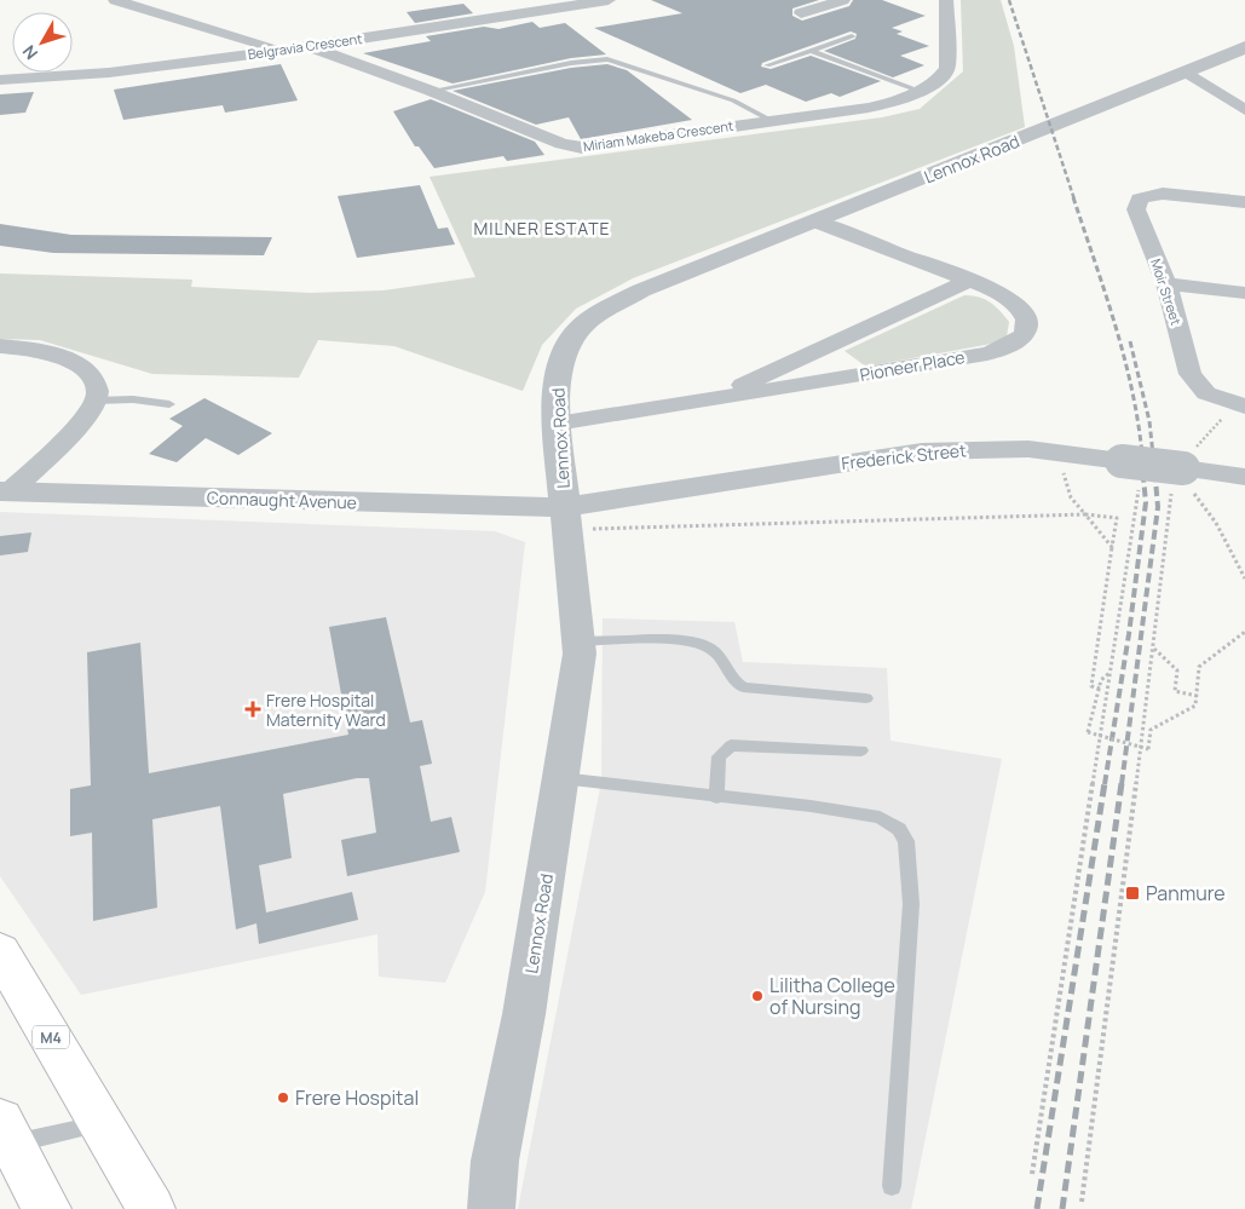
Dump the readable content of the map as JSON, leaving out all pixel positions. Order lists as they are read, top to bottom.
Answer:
{
  "streets": {
    "main road": ["M4"],
    "street": [
      "Belgravia Crescent",
      "Miriam Makeba Crescent",
      "Lennox Road",
      "Moir Street",
      "Pioneer Place",
      "Frederick Street",
      "Connaught Avenue"
    ]
  },
  "crossings": [
    ["Belgravia Crescent", "Miriam Makeba Crescent"],
    ["Lennox Road", "Pioneer Place"],
    ["Lennox Road", "Frederick Street"],
    ["Lennox Road", "Connaught Avenue"],
    ["Frederick Street", "Connaught Avenue"]
  ],
  "districts": ["MILNER ESTATE"],
  "places": {
    "health": ["Frere Hospital Maternity Ward"],
    "transit": ["Panmure"],
    "other": ["Lilitha College of Nursing", "Frere Hospital"]
  },
  "north": "bottom left"
}
